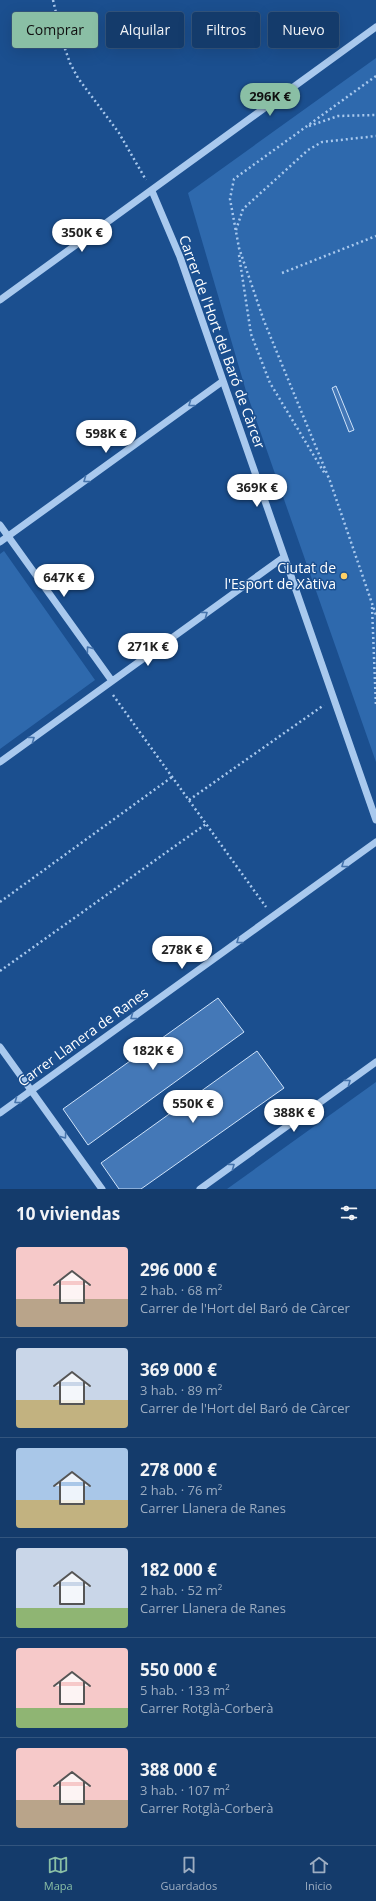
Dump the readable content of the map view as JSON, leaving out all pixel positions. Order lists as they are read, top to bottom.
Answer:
{
  "streets": {
    "street": ["Carrer de l'Hort del Baró de Càrcer", "Carrer Llanera de Ranes"]
  },
  "one_way": ["Carrer Llanera de Ranes"],
  "places": ["Ciutat de l'Esport de Xàtiva"],
  "page": {
    "chip": [
      "Comprar",
      "Alquilar",
      "Filtros",
      "Nuevo"
    ],
    "price": [
      "296K €",
      "350K €",
      "598K €",
      "369K €",
      "647K €",
      "271K €",
      "278K €",
      "182K €",
      "550K €",
      "388K €"
    ],
    "heading": "10 viviendas",
    "list": [
      {
        "name": "296 000 €",
        "note": "2 hab. · 68 m² · Carrer de l'Hort del Baró de Càrcer"
      },
      {
        "name": "369 000 €",
        "note": "3 hab. · 89 m² · Carrer de l'Hort del Baró de Càrcer"
      },
      {
        "name": "278 000 €",
        "note": "2 hab. · 76 m² · Carrer Llanera de Ranes"
      },
      {
        "name": "182 000 €",
        "note": "2 hab. · 52 m² · Carrer Llanera de Ranes"
      },
      {
        "name": "550 000 €",
        "note": "5 hab. · 133 m² · Carrer Rotglà-Corberà"
      },
      {
        "name": "388 000 €",
        "note": "3 hab. · 107 m² · Carrer Rotglà-Corberà"
      }
    ],
    "tabs": ["Mapa", "Guardados", "Inicio"]
  }
}
